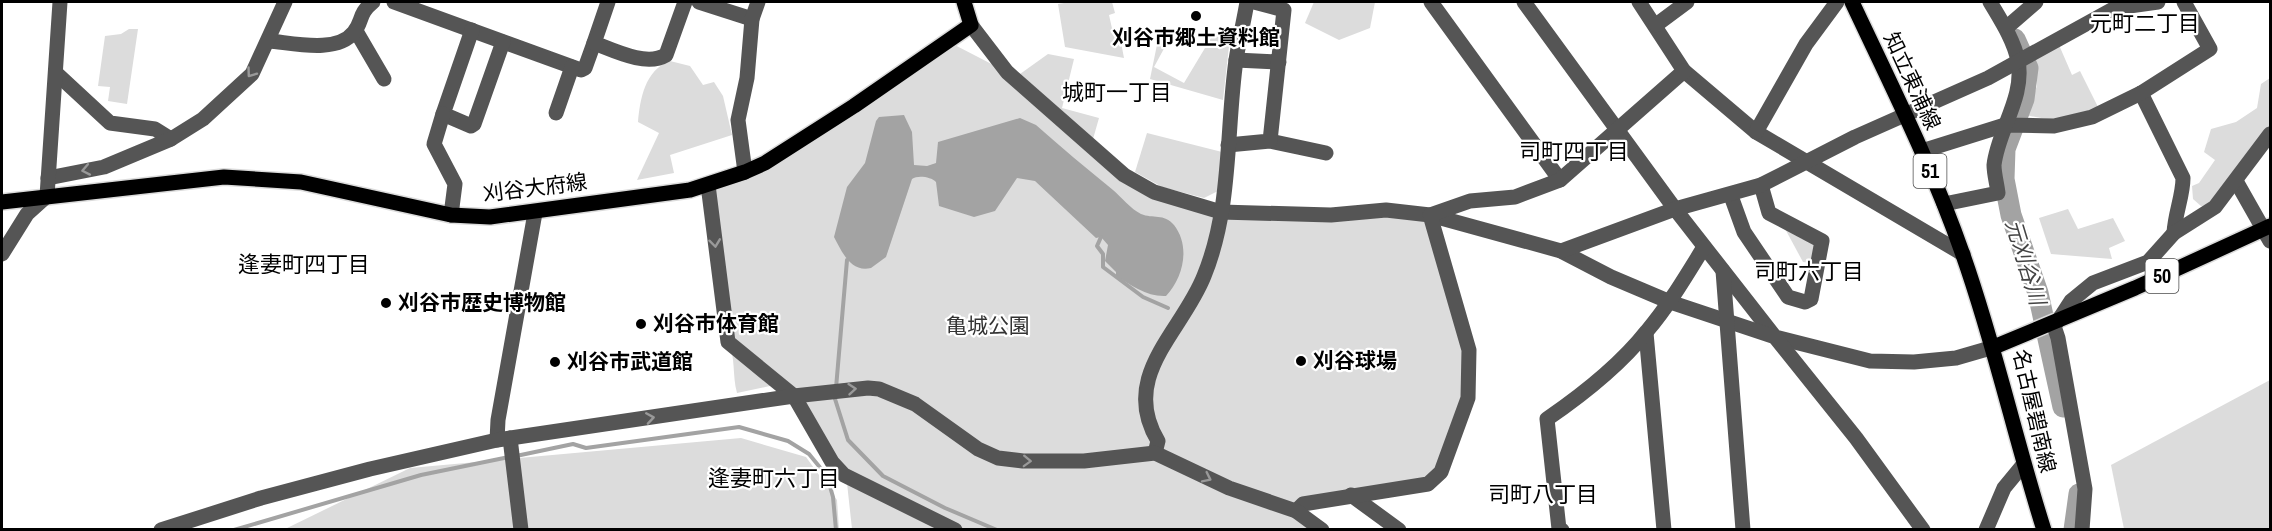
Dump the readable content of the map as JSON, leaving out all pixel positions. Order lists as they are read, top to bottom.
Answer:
{
  "streets": {
    "main road": [
      "知立東浦線",
      "51",
      "刈谷大府線",
      "50",
      "名古屋碧南線"
    ]
  },
  "crossings": [
    ["知立東浦線", "名古屋碧南線"]
  ],
  "districts": [
    "元町二丁目",
    "城町一丁目",
    "司町四丁目",
    "逢妻町四丁目",
    "司町六丁目",
    "逢妻町六丁目",
    "司町八丁目"
  ],
  "water": ["元刈谷川"],
  "parks": ["亀城公園"],
  "places": [
    "刈谷市郷土資料館",
    "刈谷市歴史博物館",
    "刈谷市体育館",
    "刈谷球場",
    "刈谷市武道館"
  ]
}
